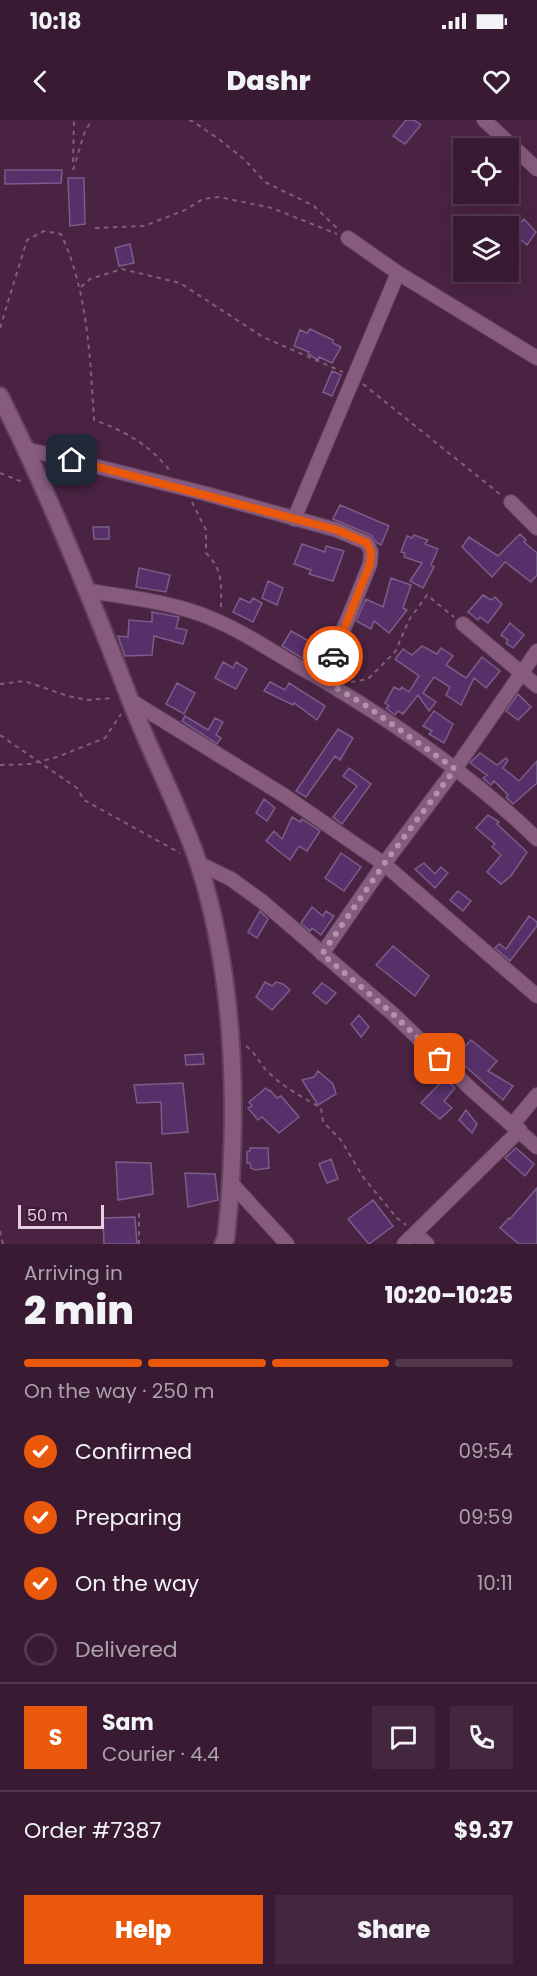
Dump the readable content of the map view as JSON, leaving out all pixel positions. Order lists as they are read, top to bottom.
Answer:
{
  "scale_bar": "50 m",
  "page": {
    "status": "10:18",
    "header": "Dashr",
    "scale": "50 m",
    "heading": ["2 min", "Arriving in", "10:20–10:25"],
    "panel": [
      "Sam",
      "Courier · 4.4",
      "Order #7387",
      "$9.37"
    ],
    "bar": "On the way · 250 m",
    "list": [
      ["Confirmed", "09:54"],
      ["Preparing", "09:59"],
      ["On the way", "10:11"],
      "Delivered"
    ],
    "round": "S",
    "buttons": ["Help", "Share"]
  }
}
